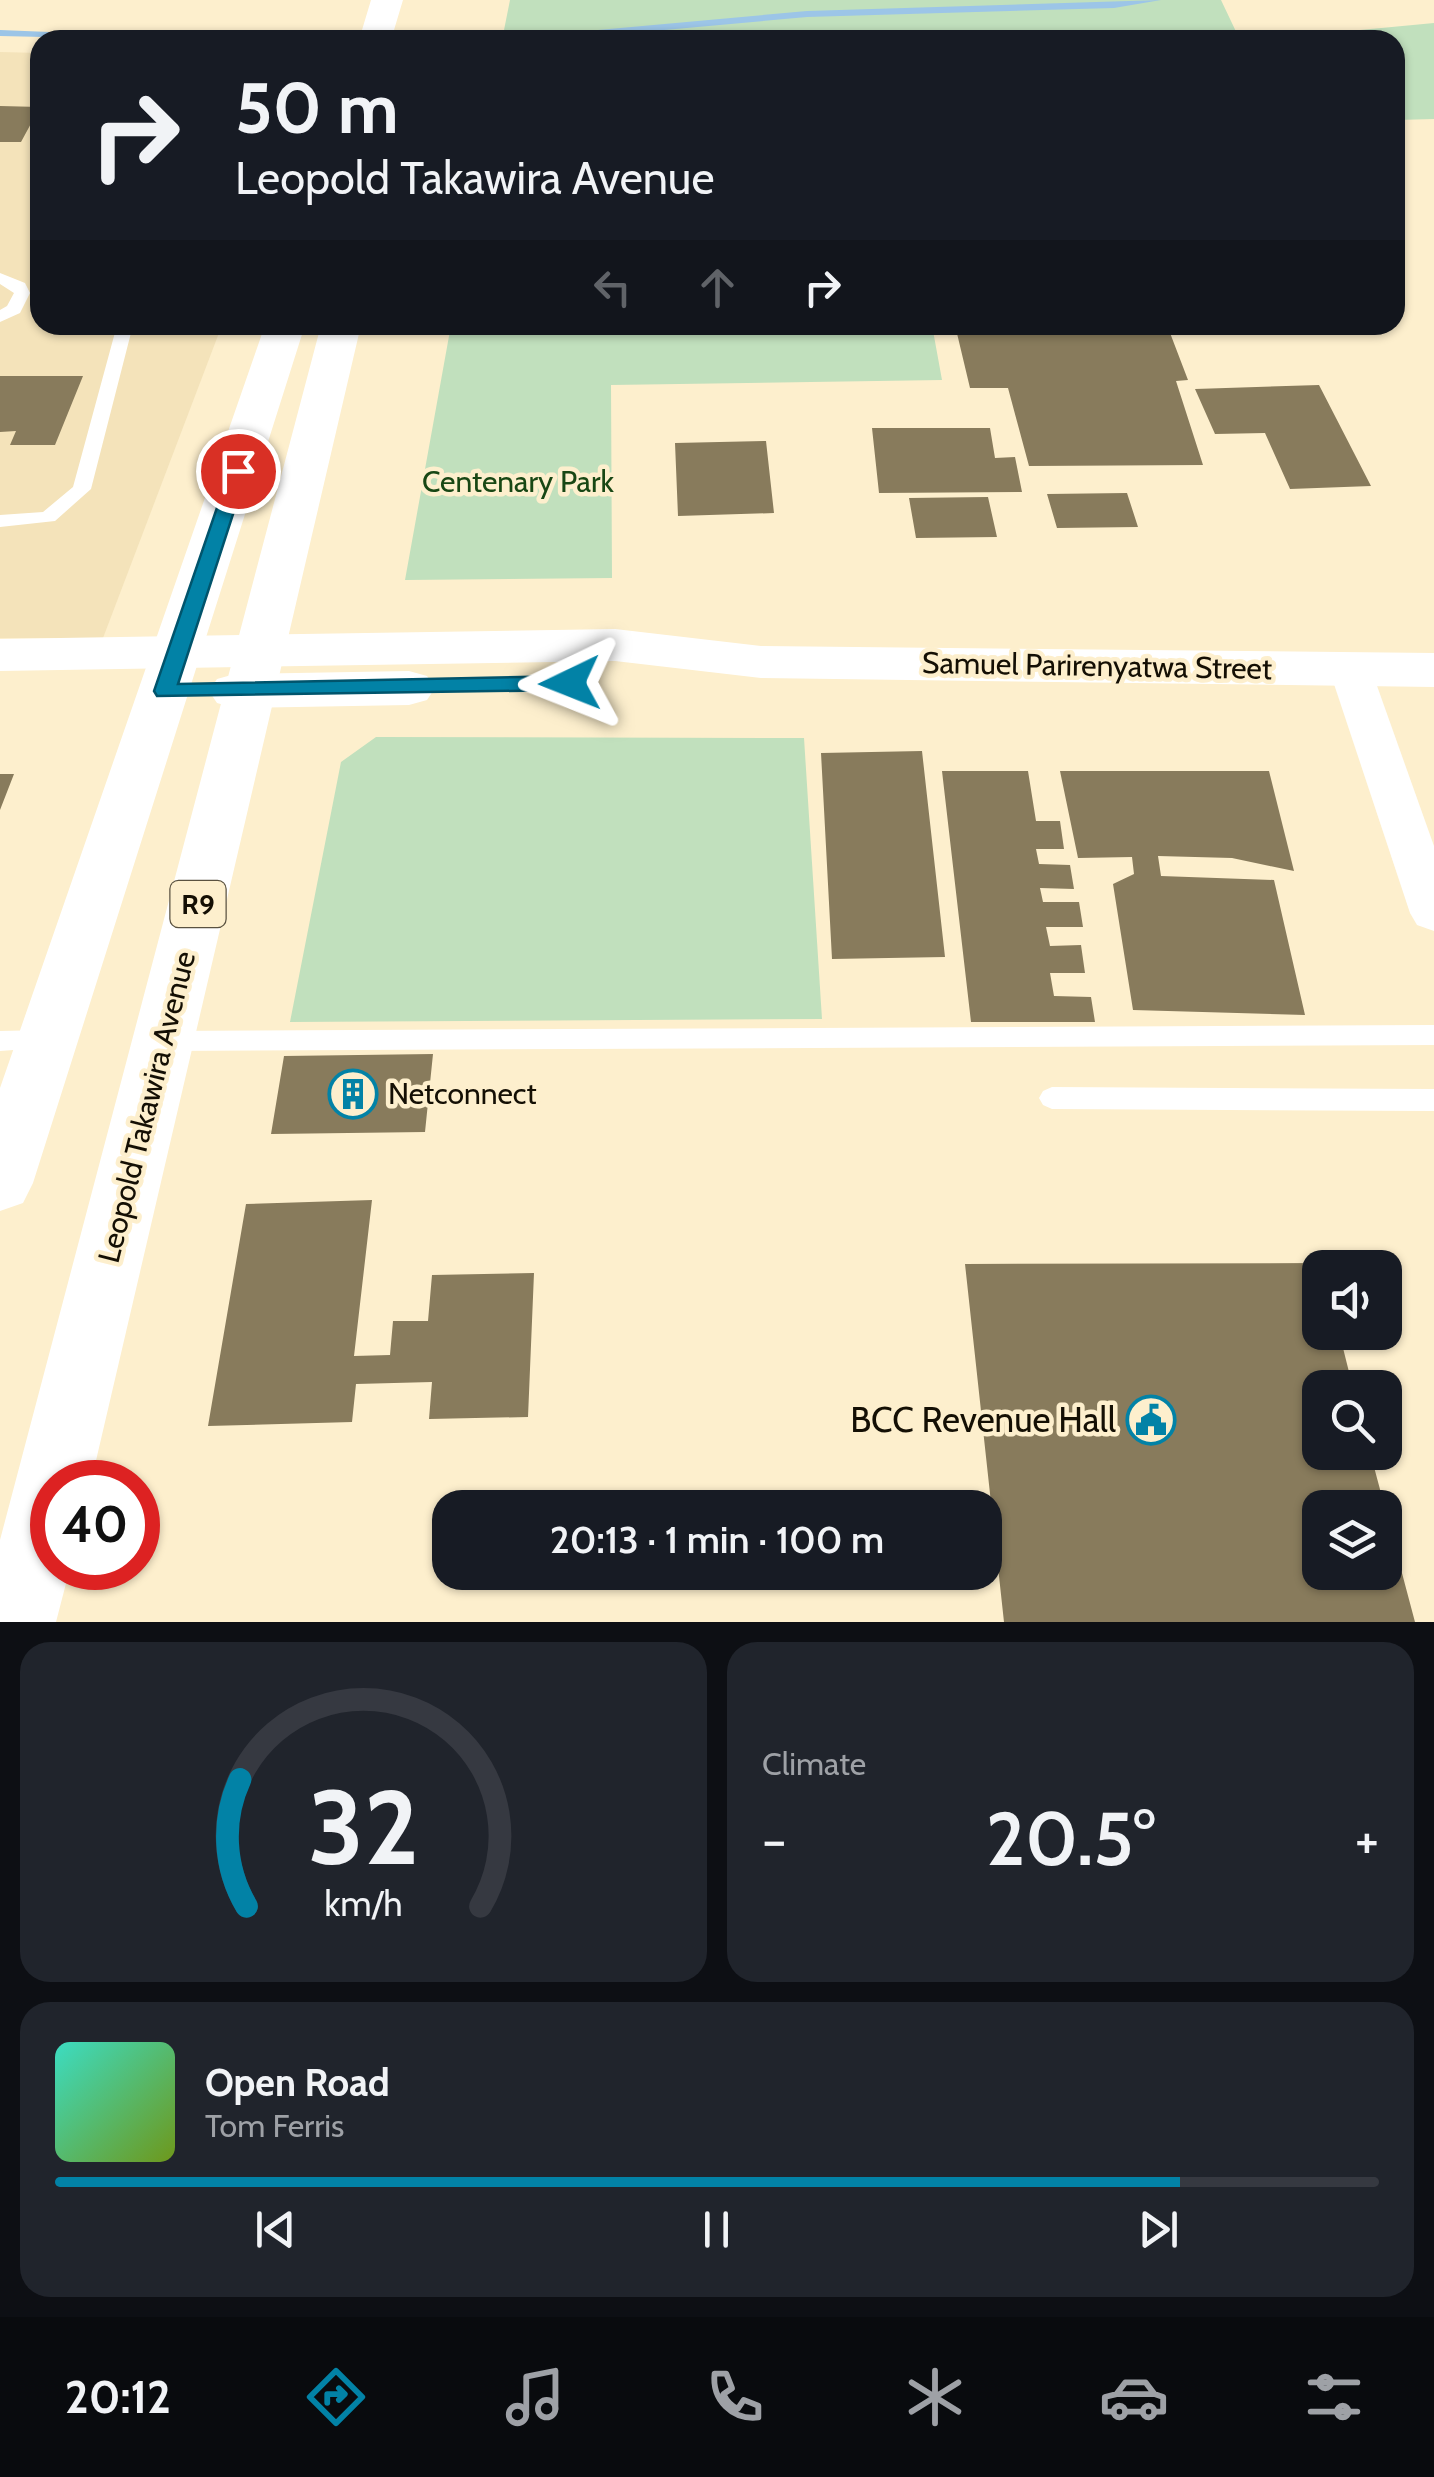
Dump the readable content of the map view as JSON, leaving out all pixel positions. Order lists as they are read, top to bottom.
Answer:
{
  "streets": {
    "main road": ["Samuel Parirenyatwa Street", "R9", "Leopold Takawira Avenue"]
  },
  "crossings": [
    ["Samuel Parirenyatwa Street", "Leopold Takawira Avenue"]
  ],
  "parks": ["Centenary Park"],
  "places": {
    "building": ["Netconnect"],
    "public building": ["BCC Revenue Hall"]
  },
  "page": {
    "turn": ["50 m", "Leopold Takawira Avenue"],
    "limit": "40",
    "trip": "20:13 · 1 min · 100 m",
    "tile": "Climate",
    "heat": ["−", "20.5°", "+"],
    "song": ["Open Road", "Tom Ferris"],
    "tabs": "20:12",
    "gauge": ["32", "km/h"]
  }
}
